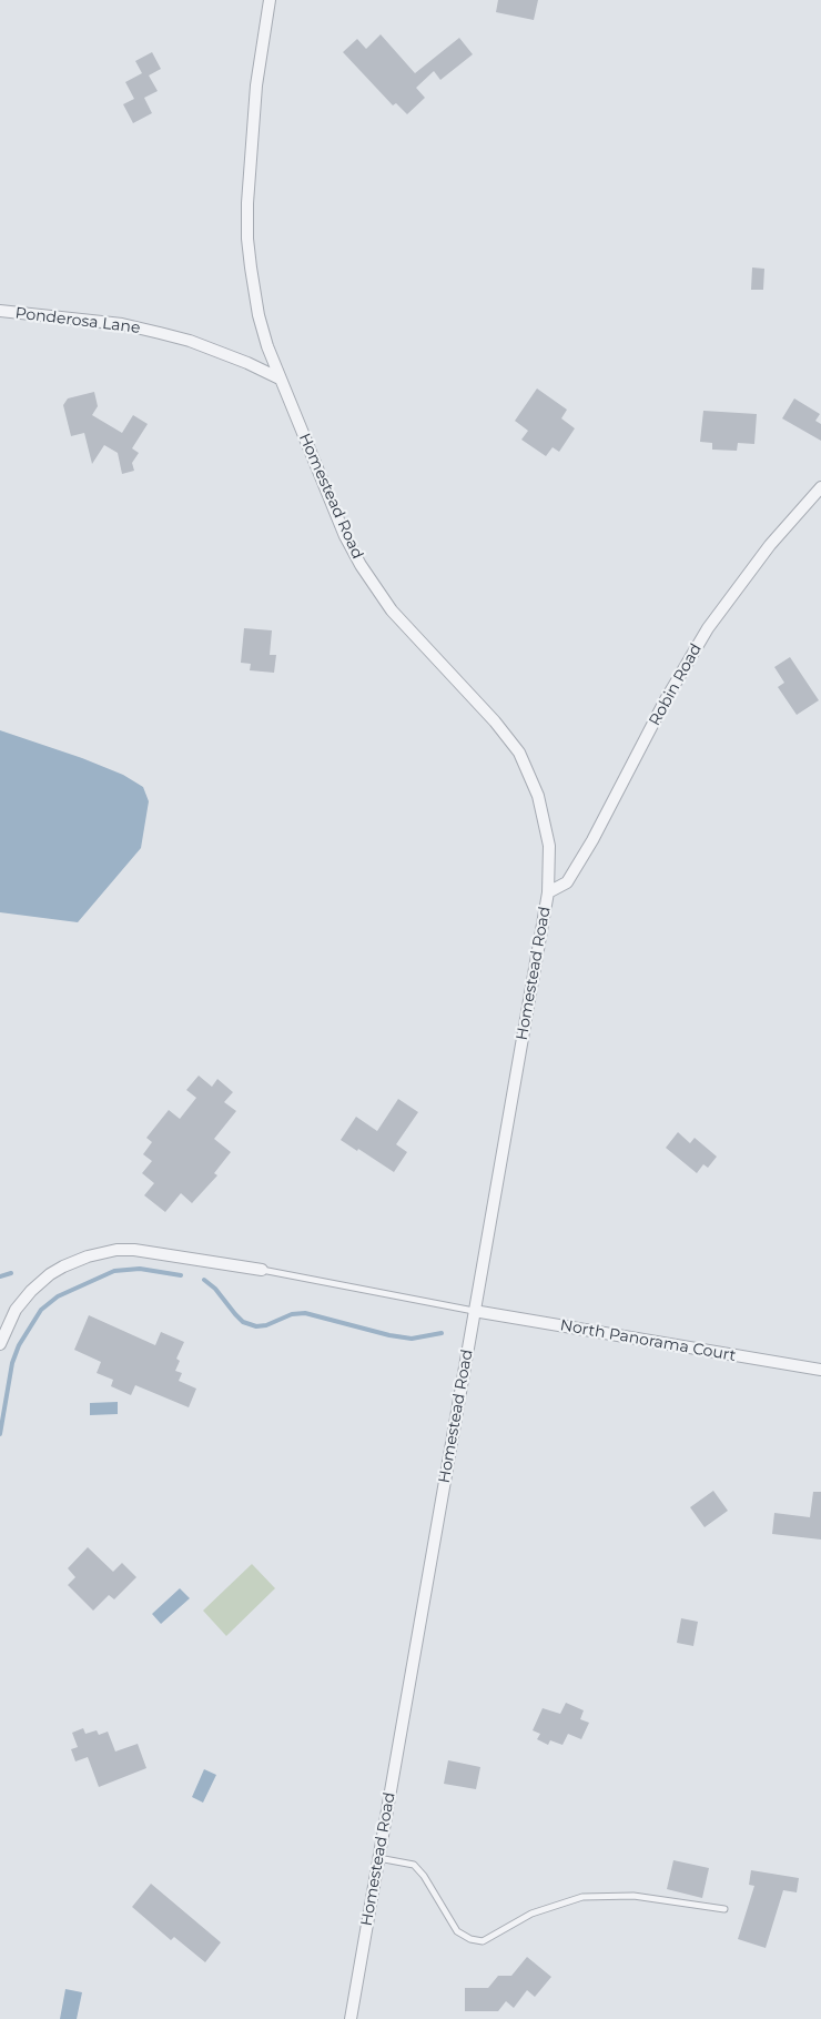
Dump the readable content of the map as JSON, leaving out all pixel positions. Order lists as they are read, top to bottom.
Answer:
{
  "streets": {
    "street": [
      "Ponderosa Lane",
      "Homestead Road",
      "Robin Road",
      "North Panorama Court"
    ]
  },
  "crossings": [
    ["Ponderosa Lane", "Homestead Road"],
    ["Homestead Road", "Robin Road"],
    ["Homestead Road", "North Panorama Court"]
  ]
}
